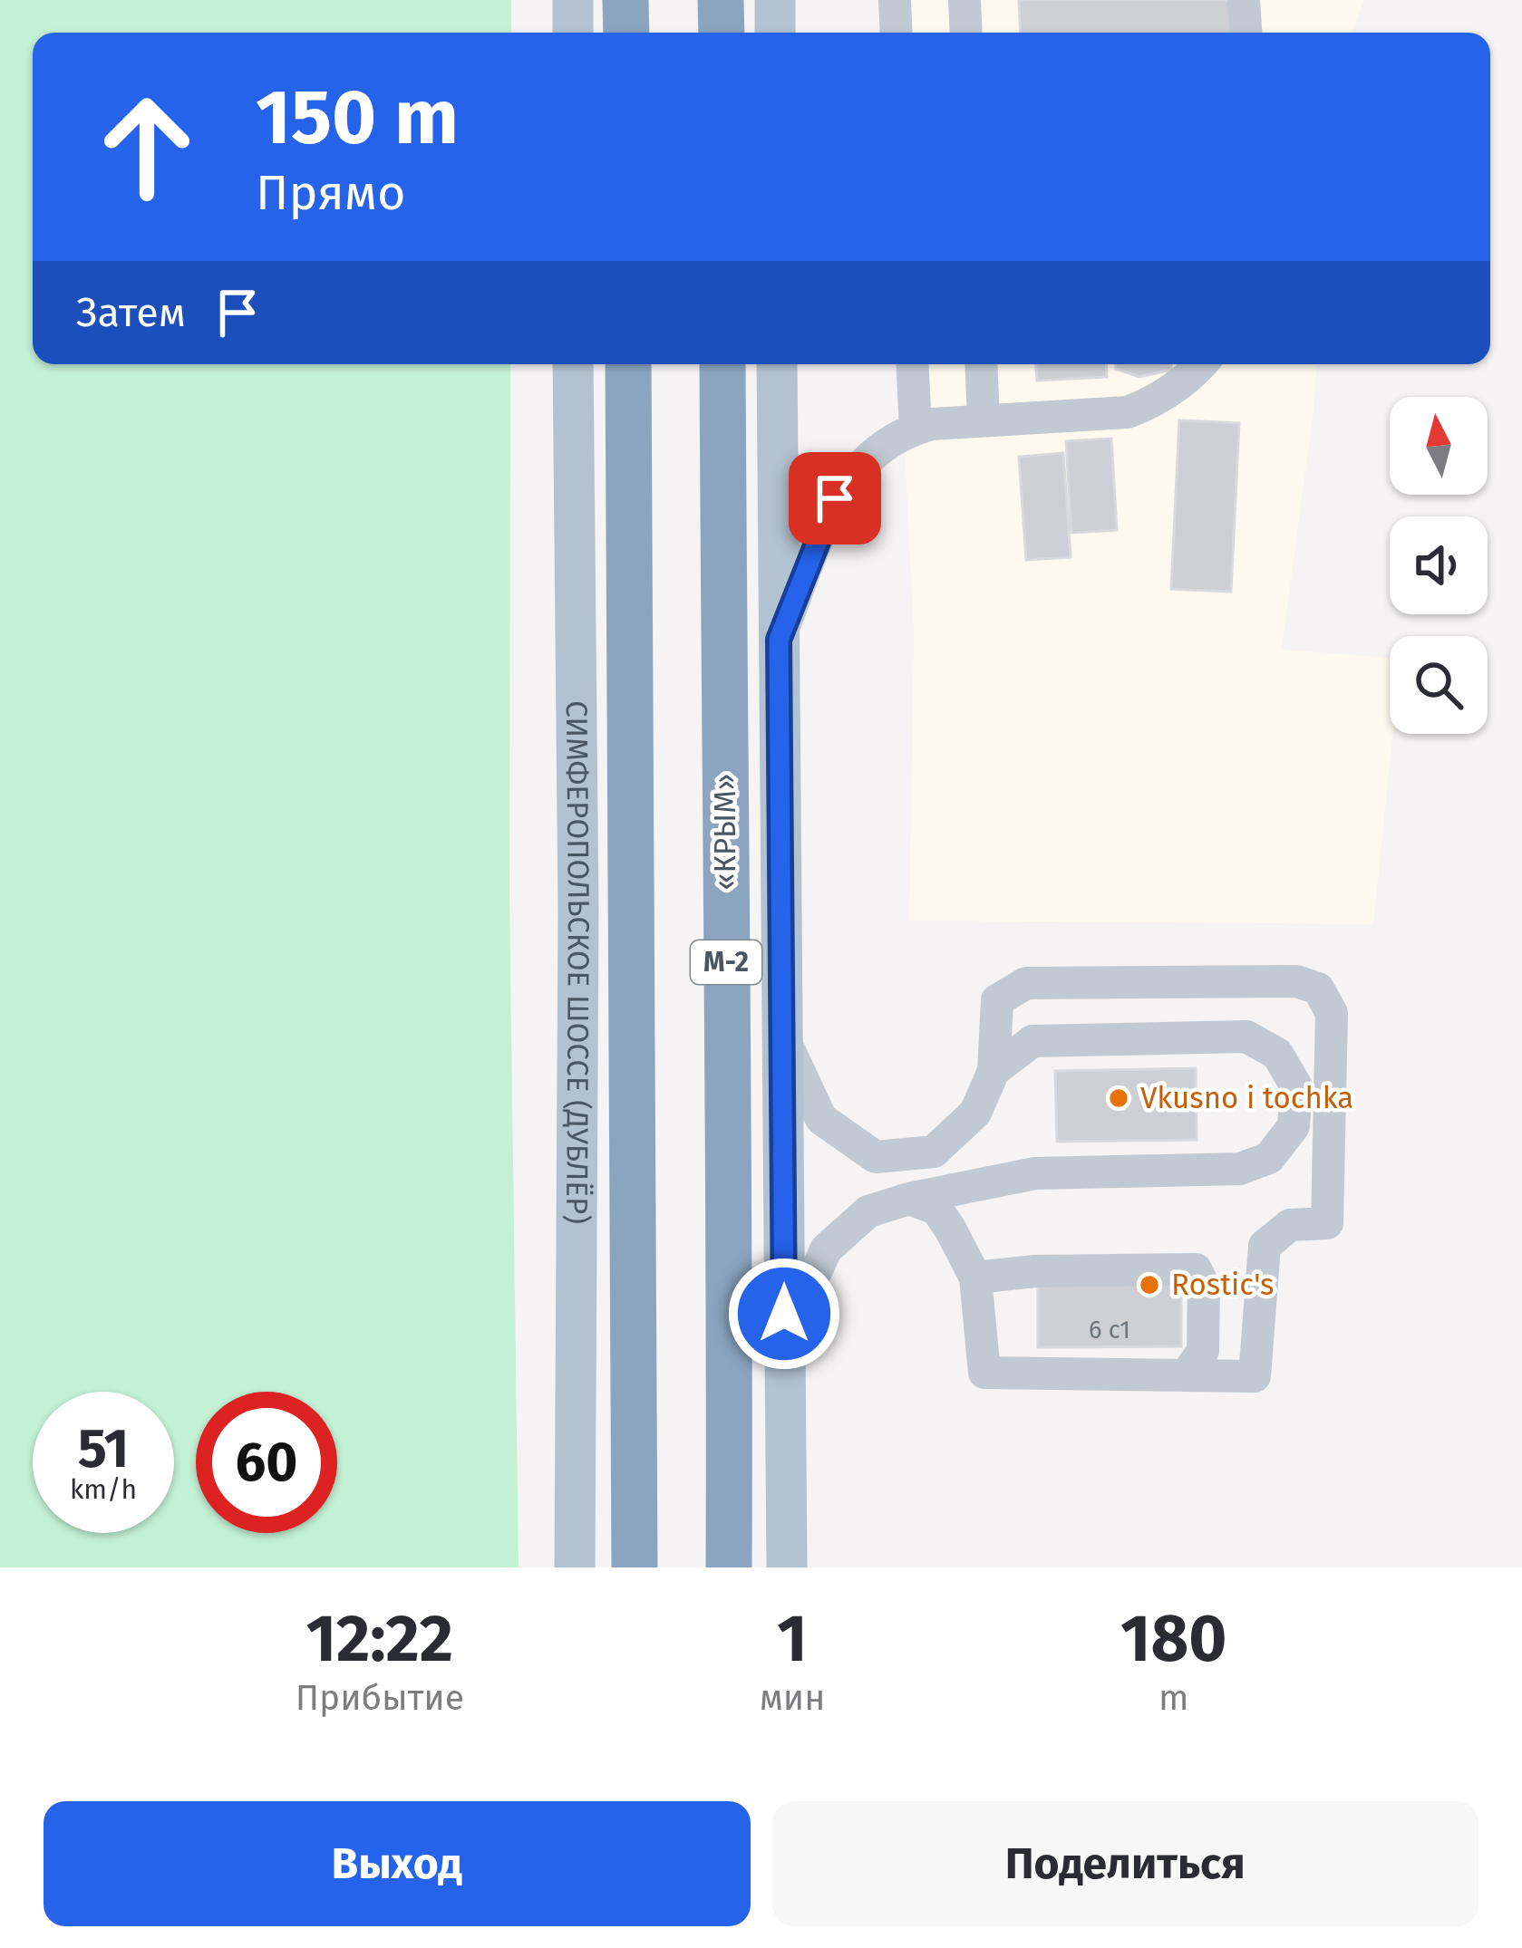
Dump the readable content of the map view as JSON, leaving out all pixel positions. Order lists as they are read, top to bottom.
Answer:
{
  "streets": {
    "highway": ["«КРЫМ»", "М-2"],
    "main road": ["СИМФЕРОПОЛЬСКОЕ ШОССЕ (ДУБЛЁР)"]
  },
  "places": ["Vkusno i tochka", "Rostic's"],
  "house_numbers": ["6 с1"],
  "north": "top",
  "page": {
    "turn": ["150 m", "Прямо"],
    "then": "Затем",
    "speed": "51 km/h",
    "limit": "60",
    "eta": [
      "12:22",
      "Прибытие",
      "1",
      "мин",
      "180",
      "m"
    ],
    "buttons": ["Выход", "Поделиться"]
  }
}
